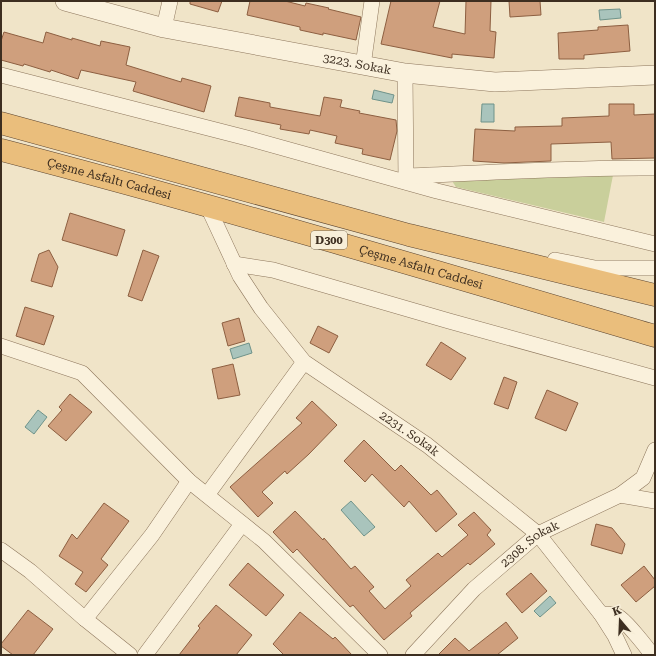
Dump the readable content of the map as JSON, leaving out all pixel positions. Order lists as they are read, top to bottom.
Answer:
{
  "streets": {
    "highway": ["Çeşme Asfaltı Caddesi", "D300"],
    "street": ["3223. Sokak", "2231. Sokak", "2308. Sokak"]
  },
  "crossings": [
    ["Çeşme Asfaltı Caddesi", "2231. Sokak"],
    ["2231. Sokak", "2308. Sokak"]
  ],
  "north": "top"
}
